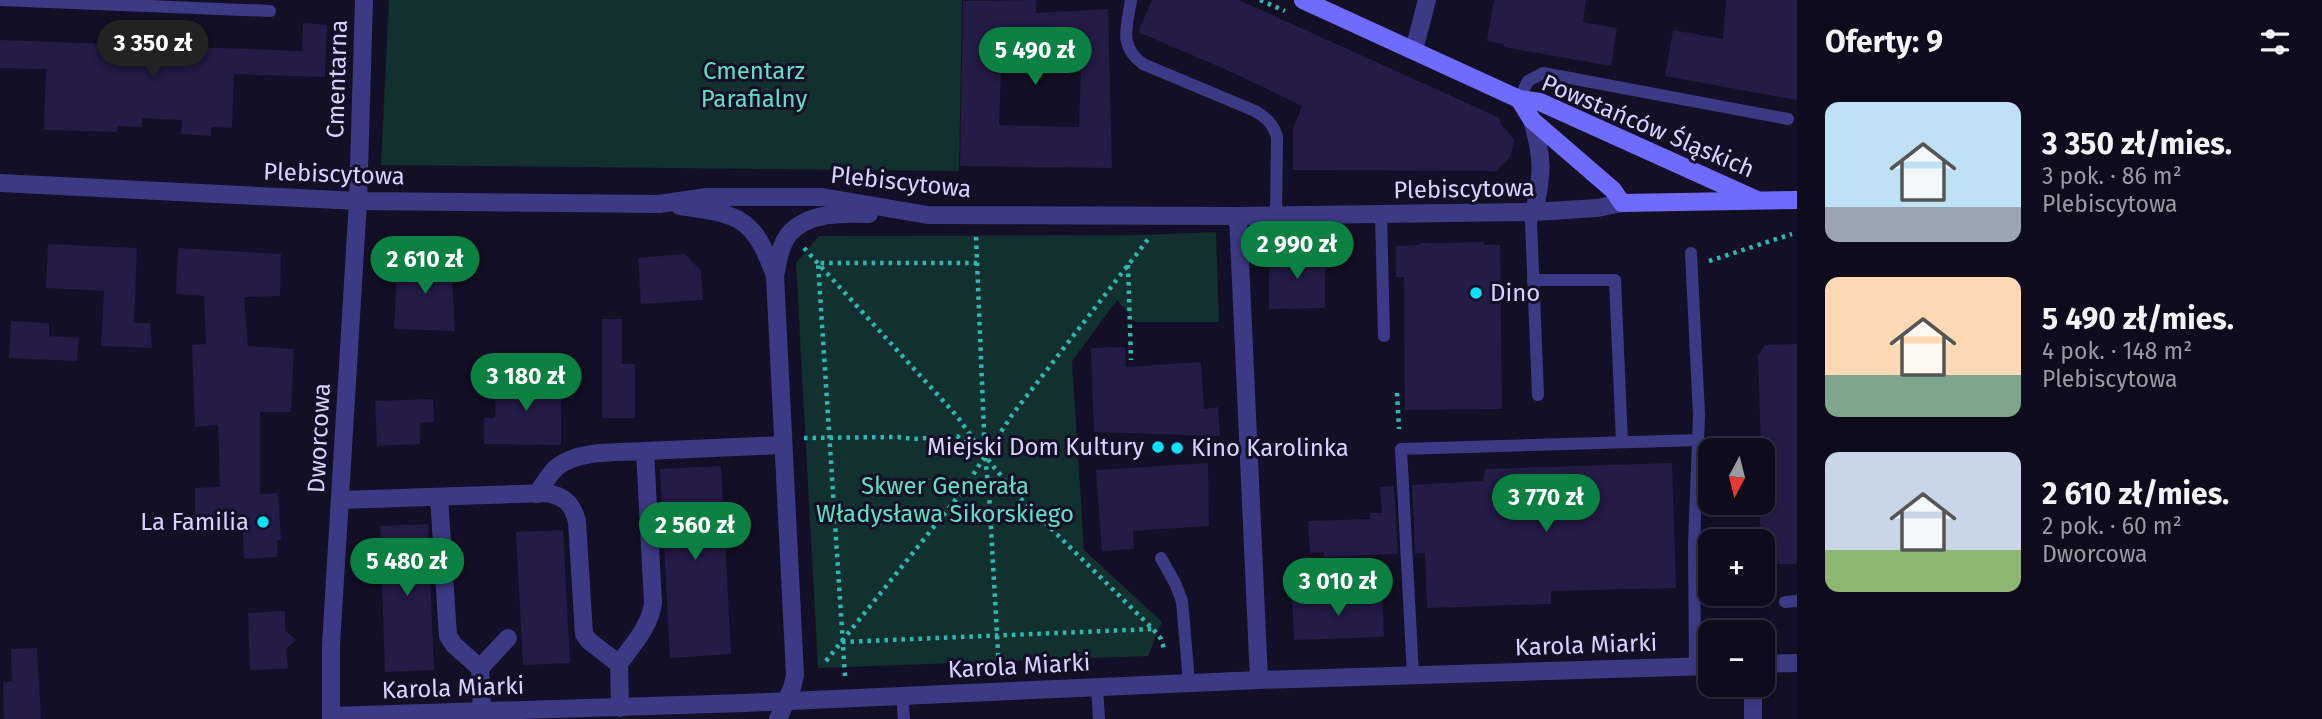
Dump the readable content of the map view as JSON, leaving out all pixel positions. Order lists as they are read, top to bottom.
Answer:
{
  "streets": {
    "main road": ["Powstańców Śląskich", "Plebiscytowa"],
    "street": ["Cmentarna", "Dworcowa", "Karola Miarki"]
  },
  "crossings": [
    ["Cmentarna", "Plebiscytowa"],
    ["Cmentarna", "Dworcowa"],
    ["Powstańców Śląskich", "Plebiscytowa"],
    ["Plebiscytowa", "Dworcowa"],
    ["Dworcowa", "Karola Miarki"]
  ],
  "parks": ["Cmentarz Parafialny", "Skwer Generała Władysława Sikorskiego"],
  "places": [
    "Dino",
    "Miejski Dom Kultury",
    "Kino Karolinka",
    "La Familia"
  ],
  "north": "bottom",
  "page": {
    "heading": "Oferty: 9",
    "price": [
      "3 350 zł",
      "5 490 zł",
      "2 990 zł",
      "2 610 zł",
      "3 180 zł",
      "3 770 zł",
      "2 560 zł",
      "5 480 zł",
      "3 010 zł"
    ],
    "list": [
      {
        "name": "3 350 zł/mies.",
        "note": "3 pok. · 86 m² · Plebiscytowa"
      },
      {
        "name": "5 490 zł/mies.",
        "note": "4 pok. · 148 m² · Plebiscytowa"
      },
      {
        "name": "2 610 zł/mies.",
        "note": "2 pok. · 60 m² · Dworcowa"
      }
    ],
    "map_buttons": ["+", "−"]
  }
}
